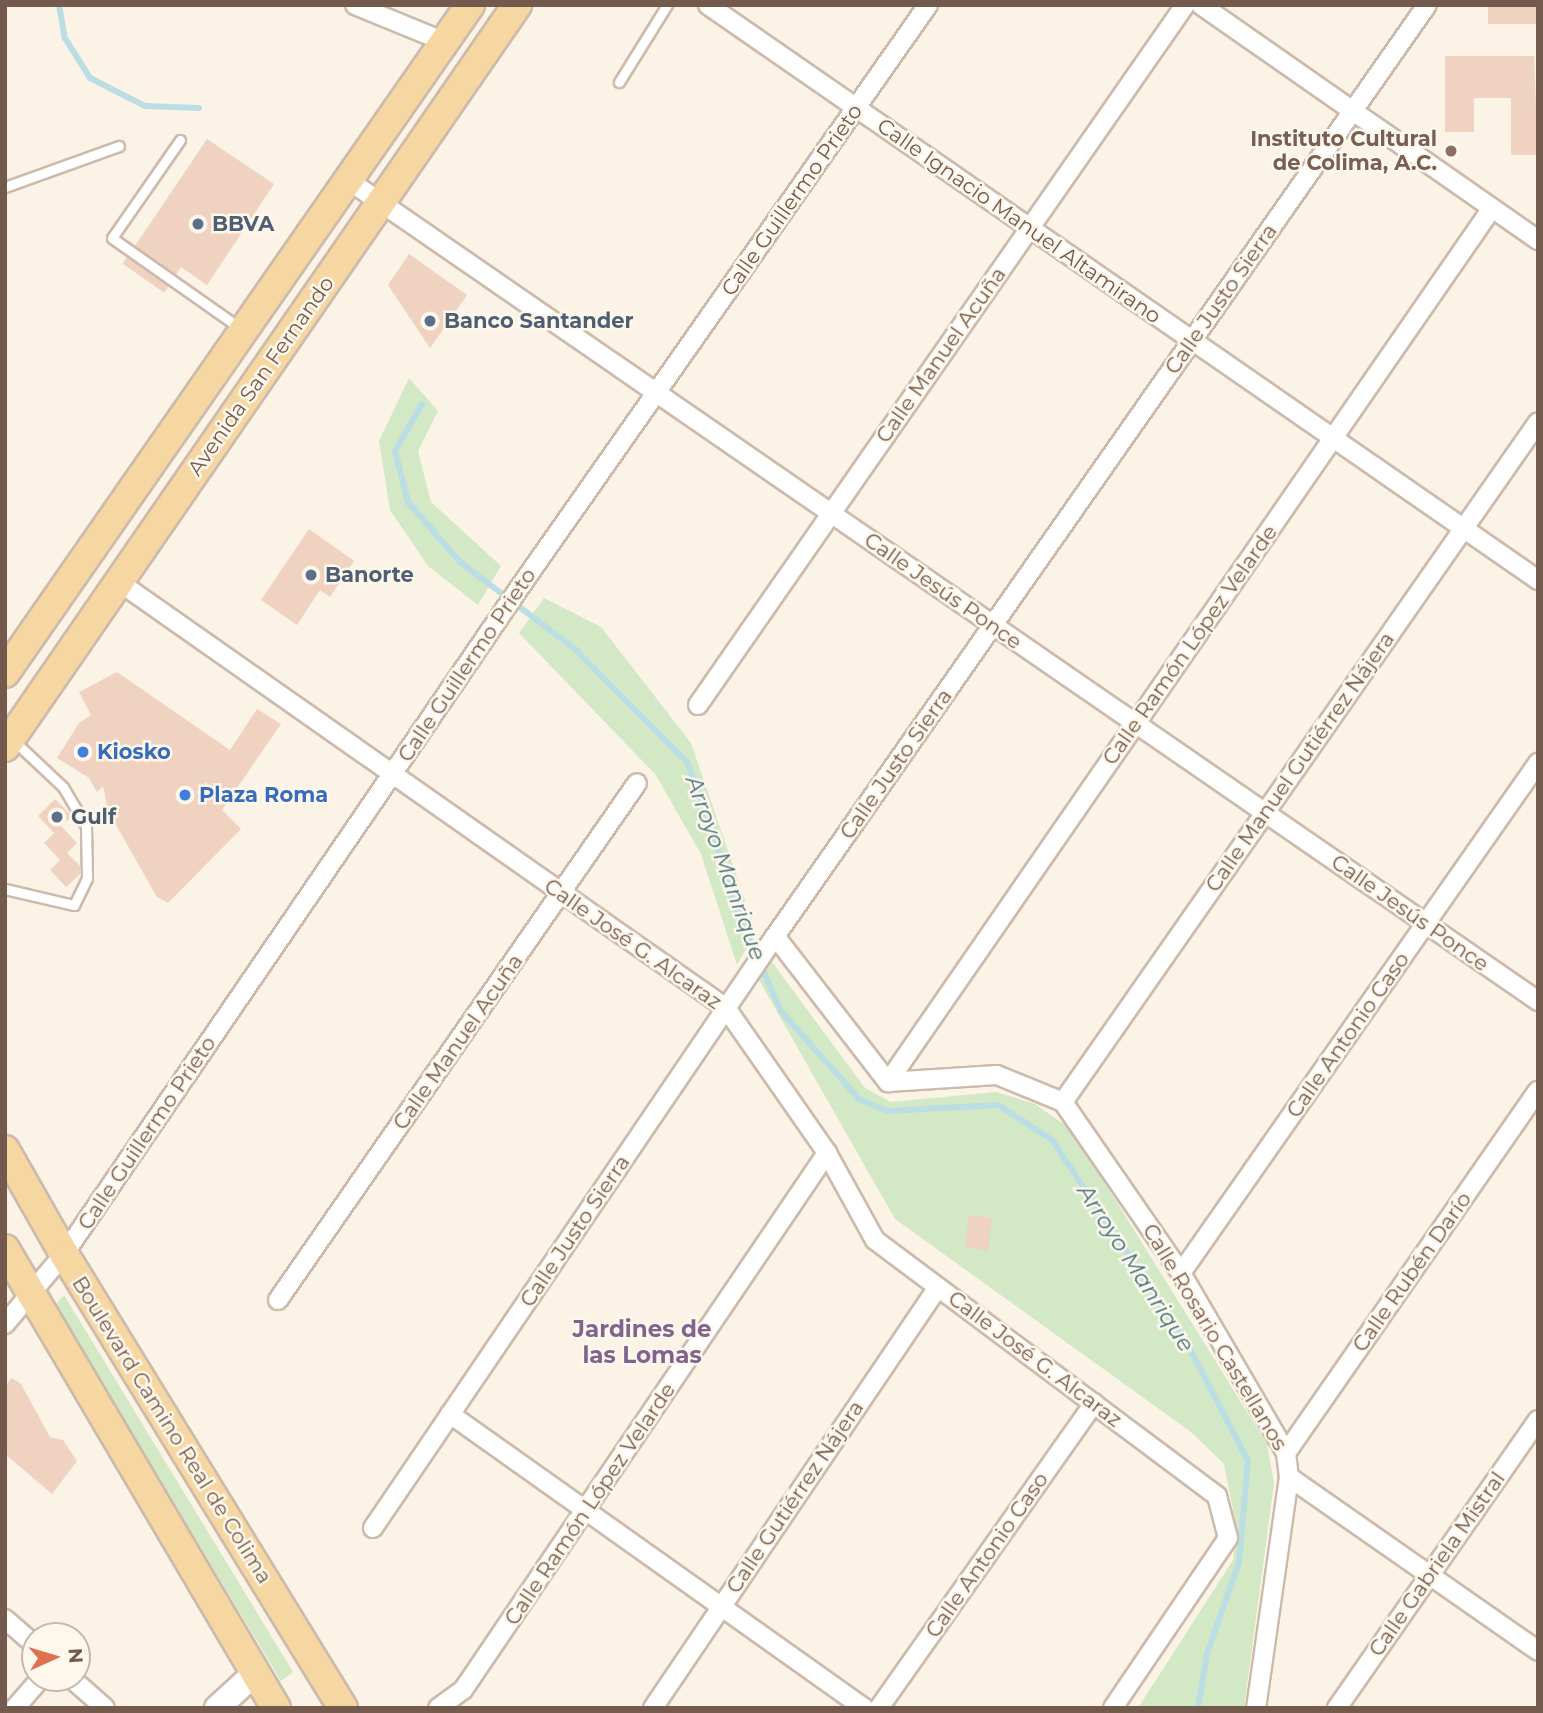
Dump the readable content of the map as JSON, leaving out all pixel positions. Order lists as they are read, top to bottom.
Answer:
{
  "streets": {
    "main road": ["Avenida San Fernando", "Boulevard Camino Real de Colima"],
    "street": [
      "Calle Guillermo Prieto",
      "Calle Ignacio Manuel Altamirano",
      "Calle Justo Sierra",
      "Calle Manuel Acuña",
      "Calle Jesús Ponce",
      "Calle Ramón López Velarde",
      "Calle Manuel Gutiérrez Nájera",
      "Calle José G. Alcaraz",
      "Calle Antonio Caso",
      "Calle Rubén Darío",
      "Calle Rosario Castellanos",
      "Calle Gutiérrez Nájera",
      "Calle Gabriela Mistral"
    ]
  },
  "crossings": [
    ["Calle Guillermo Prieto", "Calle Ignacio Manuel Altamirano"],
    ["Calle Guillermo Prieto", "Calle Jesús Ponce"],
    ["Calle Guillermo Prieto", "Calle José G. Alcaraz"],
    ["Calle Guillermo Prieto", "Boulevard Camino Real de Colima"],
    ["Calle Ignacio Manuel Altamirano", "Calle Justo Sierra"],
    ["Calle Ignacio Manuel Altamirano", "Calle Manuel Acuña"],
    ["Calle Ignacio Manuel Altamirano", "Calle Ramón López Velarde"],
    ["Calle Ignacio Manuel Altamirano", "Calle Manuel Gutiérrez Nájera"],
    ["Calle Justo Sierra", "Calle Jesús Ponce"],
    ["Calle Justo Sierra", "Calle José G. Alcaraz"],
    ["Calle Manuel Acuña", "Calle Jesús Ponce"],
    ["Calle Manuel Acuña", "Calle José G. Alcaraz"],
    ["Avenida San Fernando", "Calle Jesús Ponce"],
    ["Avenida San Fernando", "Calle José G. Alcaraz"],
    ["Calle Jesús Ponce", "Calle Ramón López Velarde"],
    ["Calle Jesús Ponce", "Calle Manuel Gutiérrez Nájera"],
    ["Calle Jesús Ponce", "Calle Antonio Caso"],
    ["Calle Ramón López Velarde", "Calle José G. Alcaraz"],
    ["Calle Manuel Gutiérrez Nájera", "Calle Rosario Castellanos"],
    ["Calle José G. Alcaraz", "Calle Antonio Caso"],
    ["Calle José G. Alcaraz", "Calle Gutiérrez Nájera"],
    ["Calle Antonio Caso", "Calle Rosario Castellanos"],
    ["Calle Rubén Darío", "Calle Rosario Castellanos"]
  ],
  "districts": ["Jardines de las Lomas"],
  "water": ["Arroyo Manrique"],
  "places": [
    "Instituto Cultural de Colima, A.C.",
    "BBVA",
    "Banco Santander",
    "Banorte",
    "Kiosko",
    "Plaza Roma",
    "Gulf"
  ],
  "north": "right"
}
